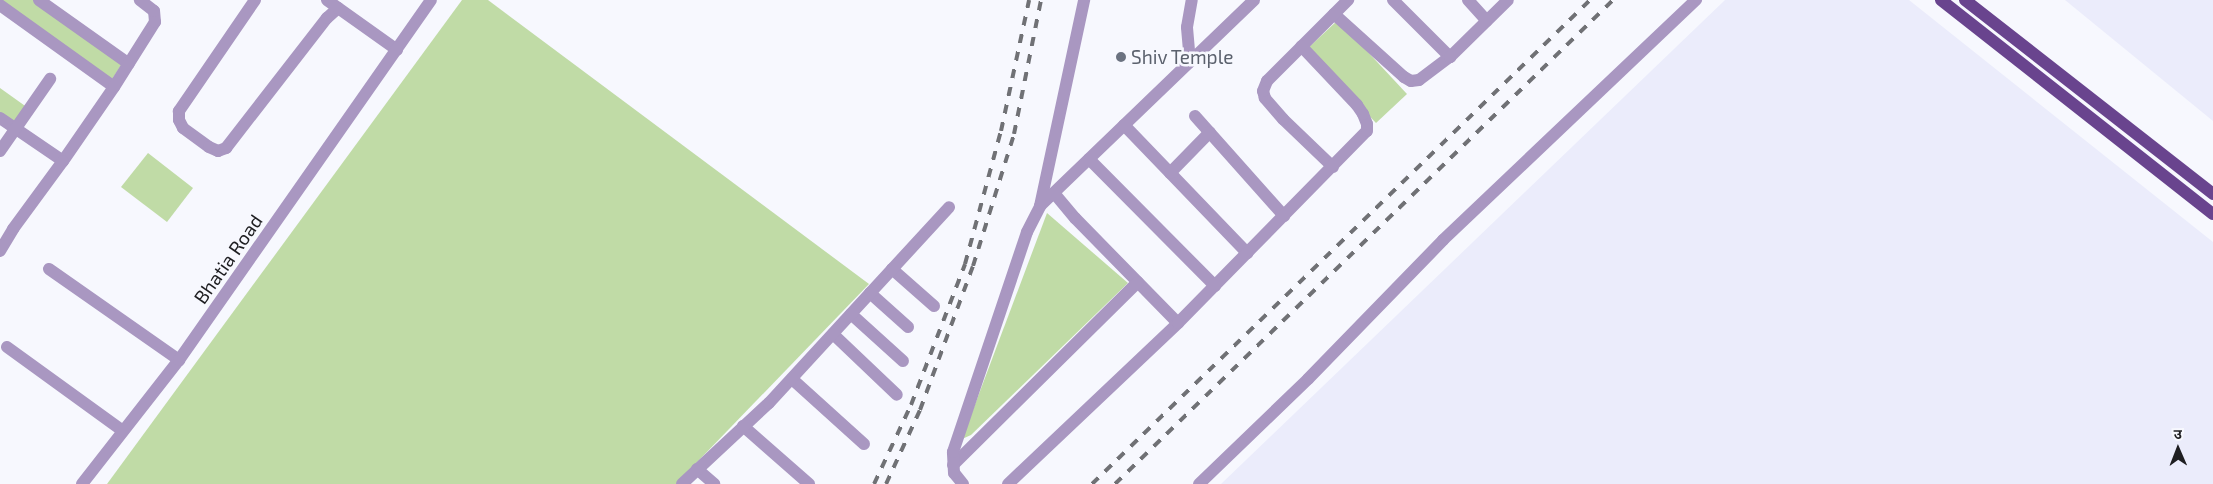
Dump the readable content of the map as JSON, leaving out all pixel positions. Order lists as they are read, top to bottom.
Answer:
{
  "streets": {
    "street": ["Bhatia Road"]
  },
  "places": ["Shiv Temple"],
  "north": "top"
}
